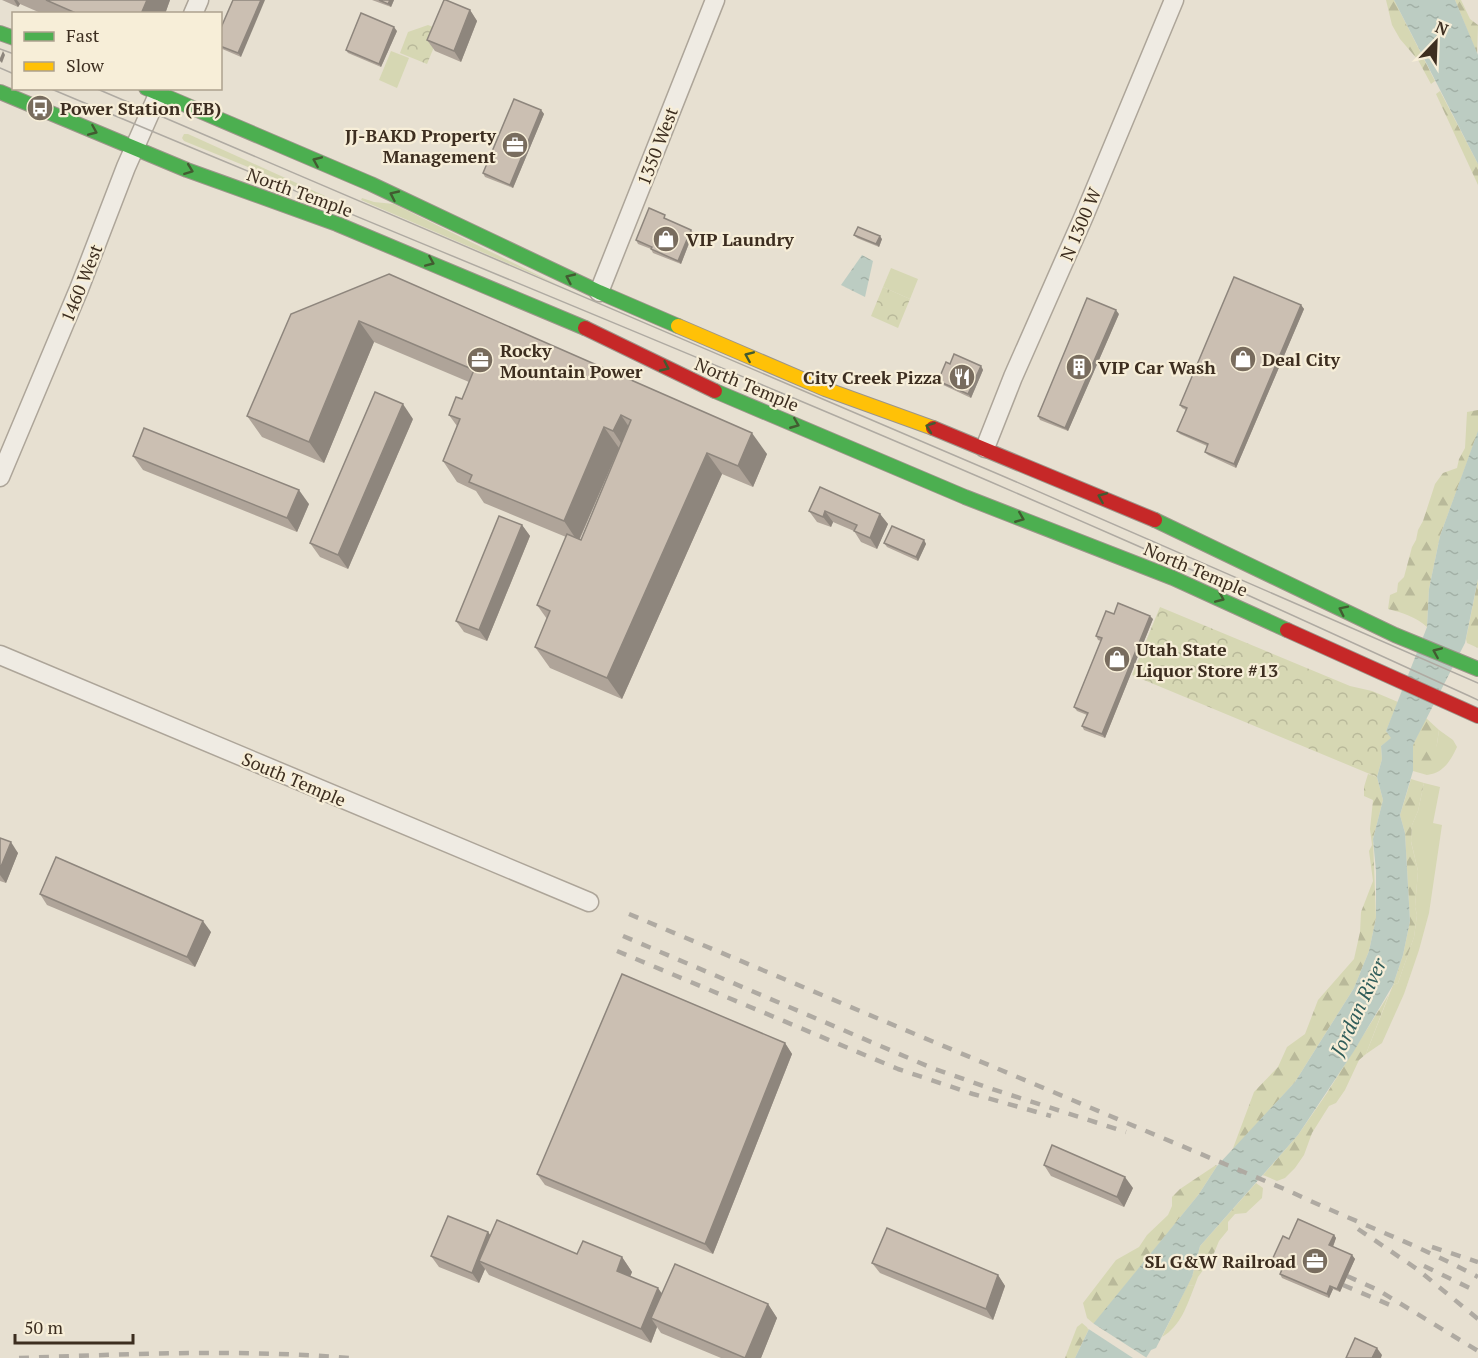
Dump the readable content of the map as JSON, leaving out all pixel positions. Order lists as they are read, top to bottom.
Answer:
{
  "streets": {
    "main road": ["North Temple"],
    "street": [
      "1350 West",
      "N 1300 W",
      "1460 West",
      "South Temple"
    ]
  },
  "crossings": [
    ["1350 West", "North Temple"],
    ["North Temple", "N 1300 W"],
    ["North Temple", "1460 West"]
  ],
  "water": ["Jordan River"],
  "places": {
    "bus stop": ["Power Station (EB)"],
    "office": ["JJ-BAKD Property Management", "Rocky Mountain Power", "SL G&W Railroad"],
    "shop": ["VIP Laundry", "Deal City", "Utah State Liquor Store #13"],
    "building": ["VIP Car Wash"],
    "restaurant": ["City Creek Pizza"]
  },
  "legend": ["Fast", "Slow"],
  "scale_bar": "50 m",
  "north": "top right"
}
